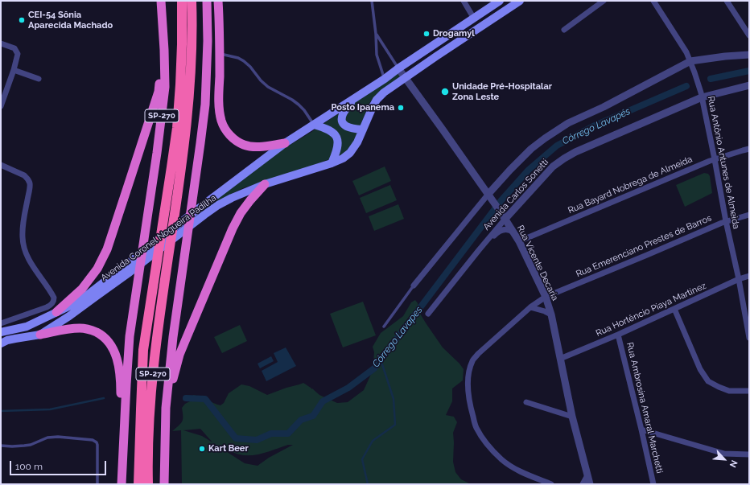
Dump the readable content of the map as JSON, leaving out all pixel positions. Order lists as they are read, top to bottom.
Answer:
{
  "streets": {
    "highway": ["SP-270"],
    "main road": ["Avenida Coronel Nogueira Padilha"],
    "street": [
      "Rua Antônio Antunes de Almeida",
      "Rua Bayard Nobrega de Almeida",
      "Avenida Carlos Sonetti",
      "Rua Emerenciano Prestes de Barros",
      "Rua Vicente Decaria",
      "Rua Hortêncio Piaya Martinez",
      "Rua Ambrosina Amaral Marchetti"
    ]
  },
  "crossings": [
    ["Rua Antônio Antunes de Almeida", "Rua Bayard Nobrega de Almeida"],
    ["Rua Antônio Antunes de Almeida", "Avenida Carlos Sonetti"],
    ["Rua Antônio Antunes de Almeida", "Rua Emerenciano Prestes de Barros"],
    ["Rua Antônio Antunes de Almeida", "Rua Hortêncio Piaya Martinez"],
    ["Rua Bayard Nobrega de Almeida", "Rua Vicente Decaria"],
    ["Avenida Carlos Sonetti", "Rua Vicente Decaria"],
    ["Avenida Coronel Nogueira Padilha", "Rua Vicente Decaria"],
    ["Rua Emerenciano Prestes de Barros", "Rua Vicente Decaria"],
    ["Rua Vicente Decaria", "Rua Hortêncio Piaya Martinez"],
    ["Rua Hortêncio Piaya Martinez", "Rua Ambrosina Amaral Marchetti"]
  ],
  "water": ["Córrego Lavapés", "Córrego Lavapes"],
  "places": [
    "CEI-54 Sônia Aparecida Machado",
    "Drogamyl",
    "Unidade Pré-Hospitalar Zona Leste",
    "Posto Ipanema",
    "Kart Beer"
  ],
  "scale_bar": "100 m",
  "north": "bottom right"
}
